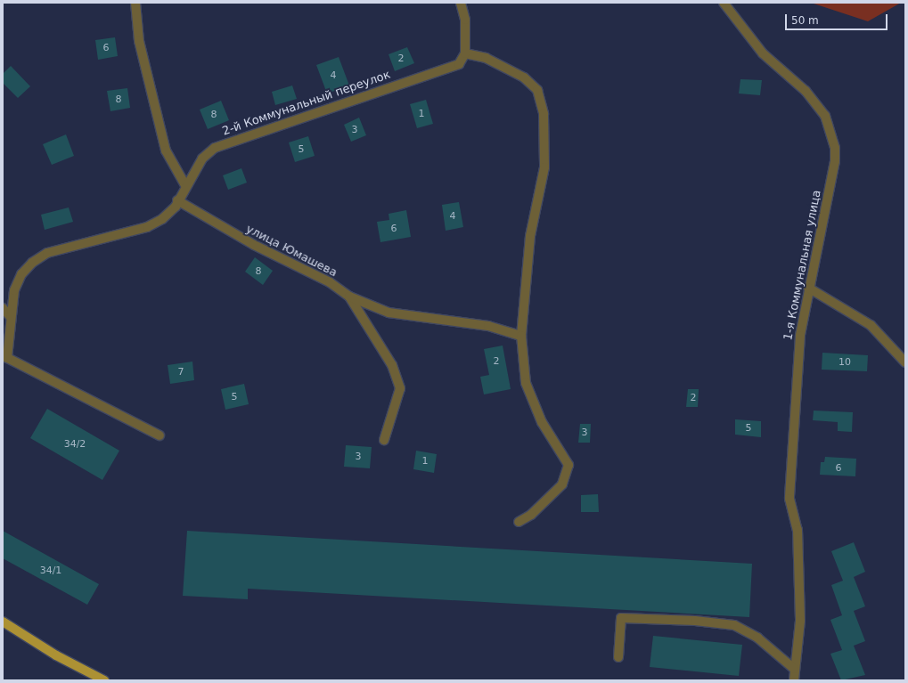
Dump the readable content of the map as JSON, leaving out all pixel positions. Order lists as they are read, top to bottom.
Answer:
{
  "streets": {
    "street": ["2-й Коммунальный переулок", "улица Юмашева", "1-я Коммунальная улица"]
  },
  "crossings": [
    ["2-й Коммунальный переулок", "улица Юмашева"]
  ],
  "house_numbers": [
    "6",
    "2",
    "4",
    "8",
    "1",
    "8",
    "3",
    "5",
    "4",
    "6",
    "8",
    "2",
    "10",
    "7",
    "5",
    "2",
    "5",
    "3",
    "34/2",
    "3",
    "1",
    "6",
    "34/1"
  ],
  "scale_bar": "50 m"
}
